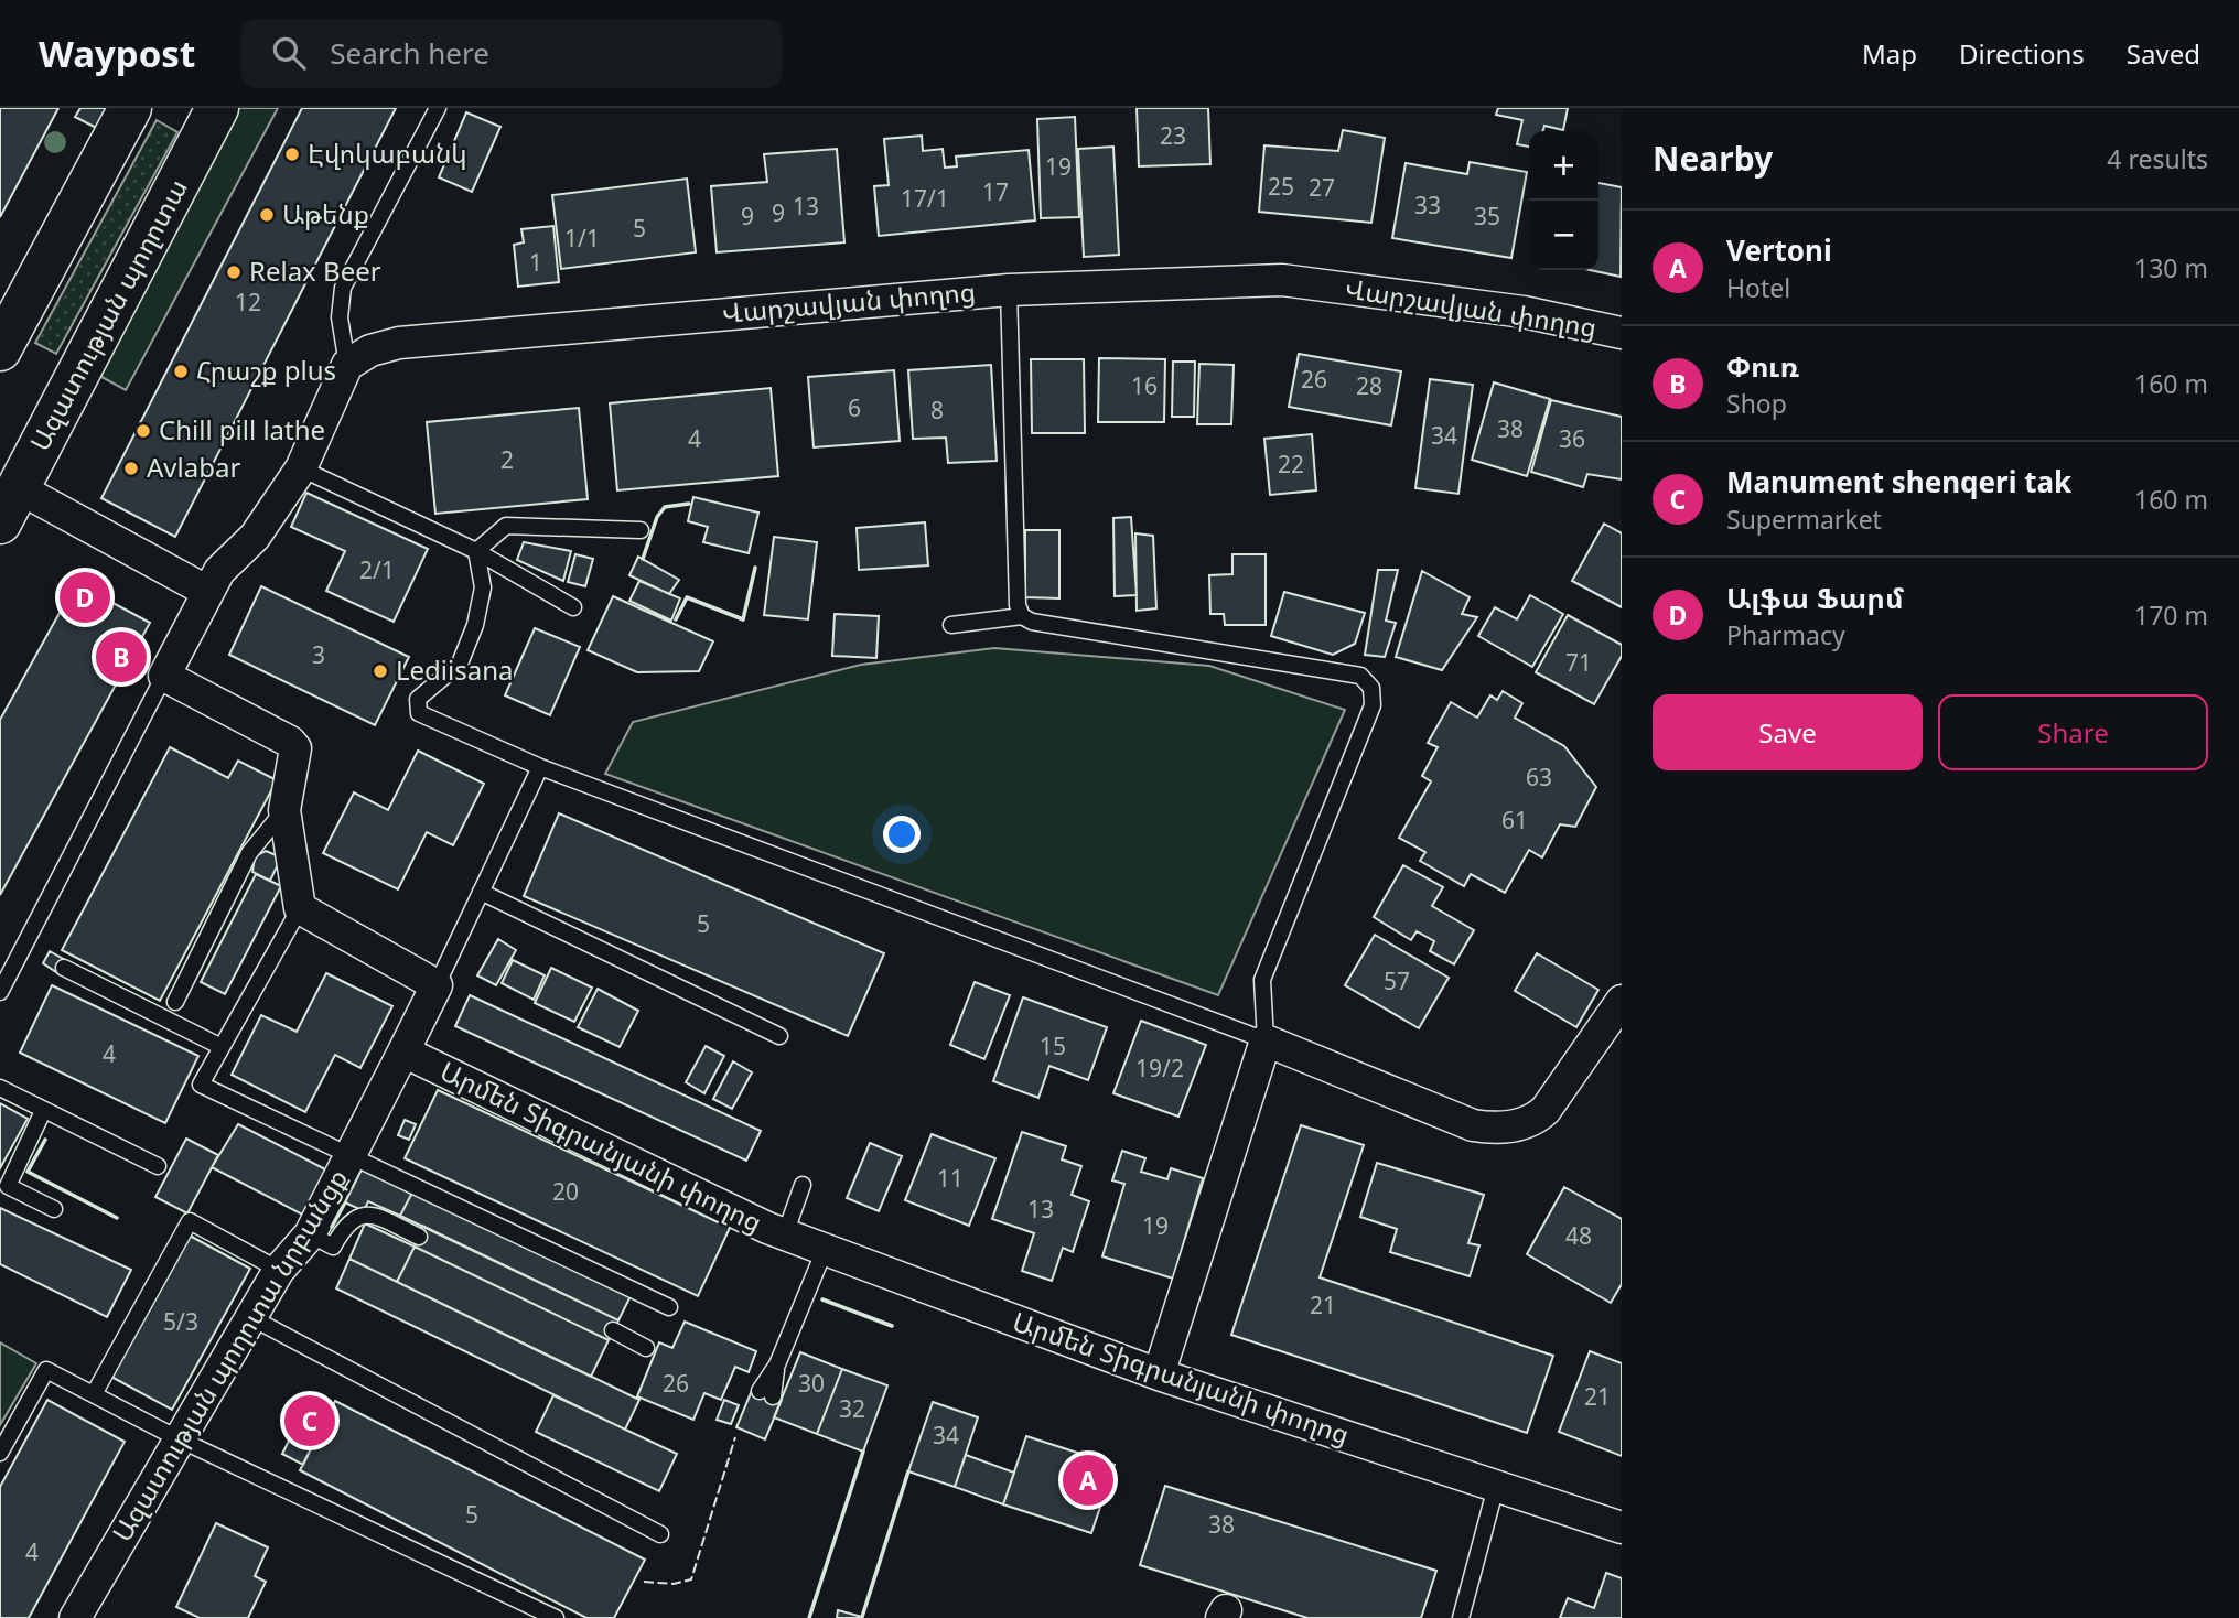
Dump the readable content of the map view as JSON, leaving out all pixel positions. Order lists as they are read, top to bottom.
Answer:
{
  "streets": {
    "main road": ["Ազատության պողոտա"],
    "street": ["Վարշավյան փողոց", "Արմեն Տիգրանյանի փողոց", "Ազատության պողոտա նրբանցք"]
  },
  "crossings": [
    ["Արմեն Տիգրանյանի փողոց", "Ազատության պողոտա նրբանցք"]
  ],
  "places": [
    "Էվոկաբանկ",
    "Աթենք",
    "Relax Beer",
    "Հրաշք plus",
    "Chill pill lathe",
    "Avlabar",
    "Lediisana"
  ],
  "house_numbers": [
    "23",
    "19",
    "25",
    "27",
    "17",
    "17/1",
    "33",
    "13",
    "9",
    "9",
    "35",
    "5",
    "1/1",
    "1",
    "12",
    "26",
    "16",
    "28",
    "6",
    "8",
    "38",
    "34",
    "4",
    "36",
    "2",
    "22",
    "2/1",
    "3",
    "71",
    "63",
    "61",
    "5",
    "57",
    "15",
    "4",
    "19/2",
    "11",
    "20",
    "13",
    "19",
    "48",
    "21",
    "5/3",
    "26",
    "30",
    "21",
    "32",
    "34",
    "5",
    "38",
    "4"
  ],
  "page": {
    "header": "Waypost",
    "search": "Search here",
    "nav": ["Map", "Directions", "Saved"],
    "heading": ["Nearby", "4 results"],
    "map_buttons": ["+", "−"],
    "list": [
      {
        "mark": "A",
        "name": "Vertoni",
        "note": "Hotel",
        "value": "130 m"
      },
      {
        "mark": "B",
        "name": "Փուռ",
        "note": "Shop",
        "value": "160 m"
      },
      {
        "mark": "C",
        "name": "Manument shenqeri tak",
        "note": "Supermarket",
        "value": "160 m"
      },
      {
        "mark": "D",
        "name": "Ալֆա Ֆարմ",
        "note": "Pharmacy",
        "value": "170 m"
      }
    ],
    "pins": [
      "D",
      "B",
      "C",
      "A"
    ],
    "buttons": ["Save", "Share"]
  }
}
